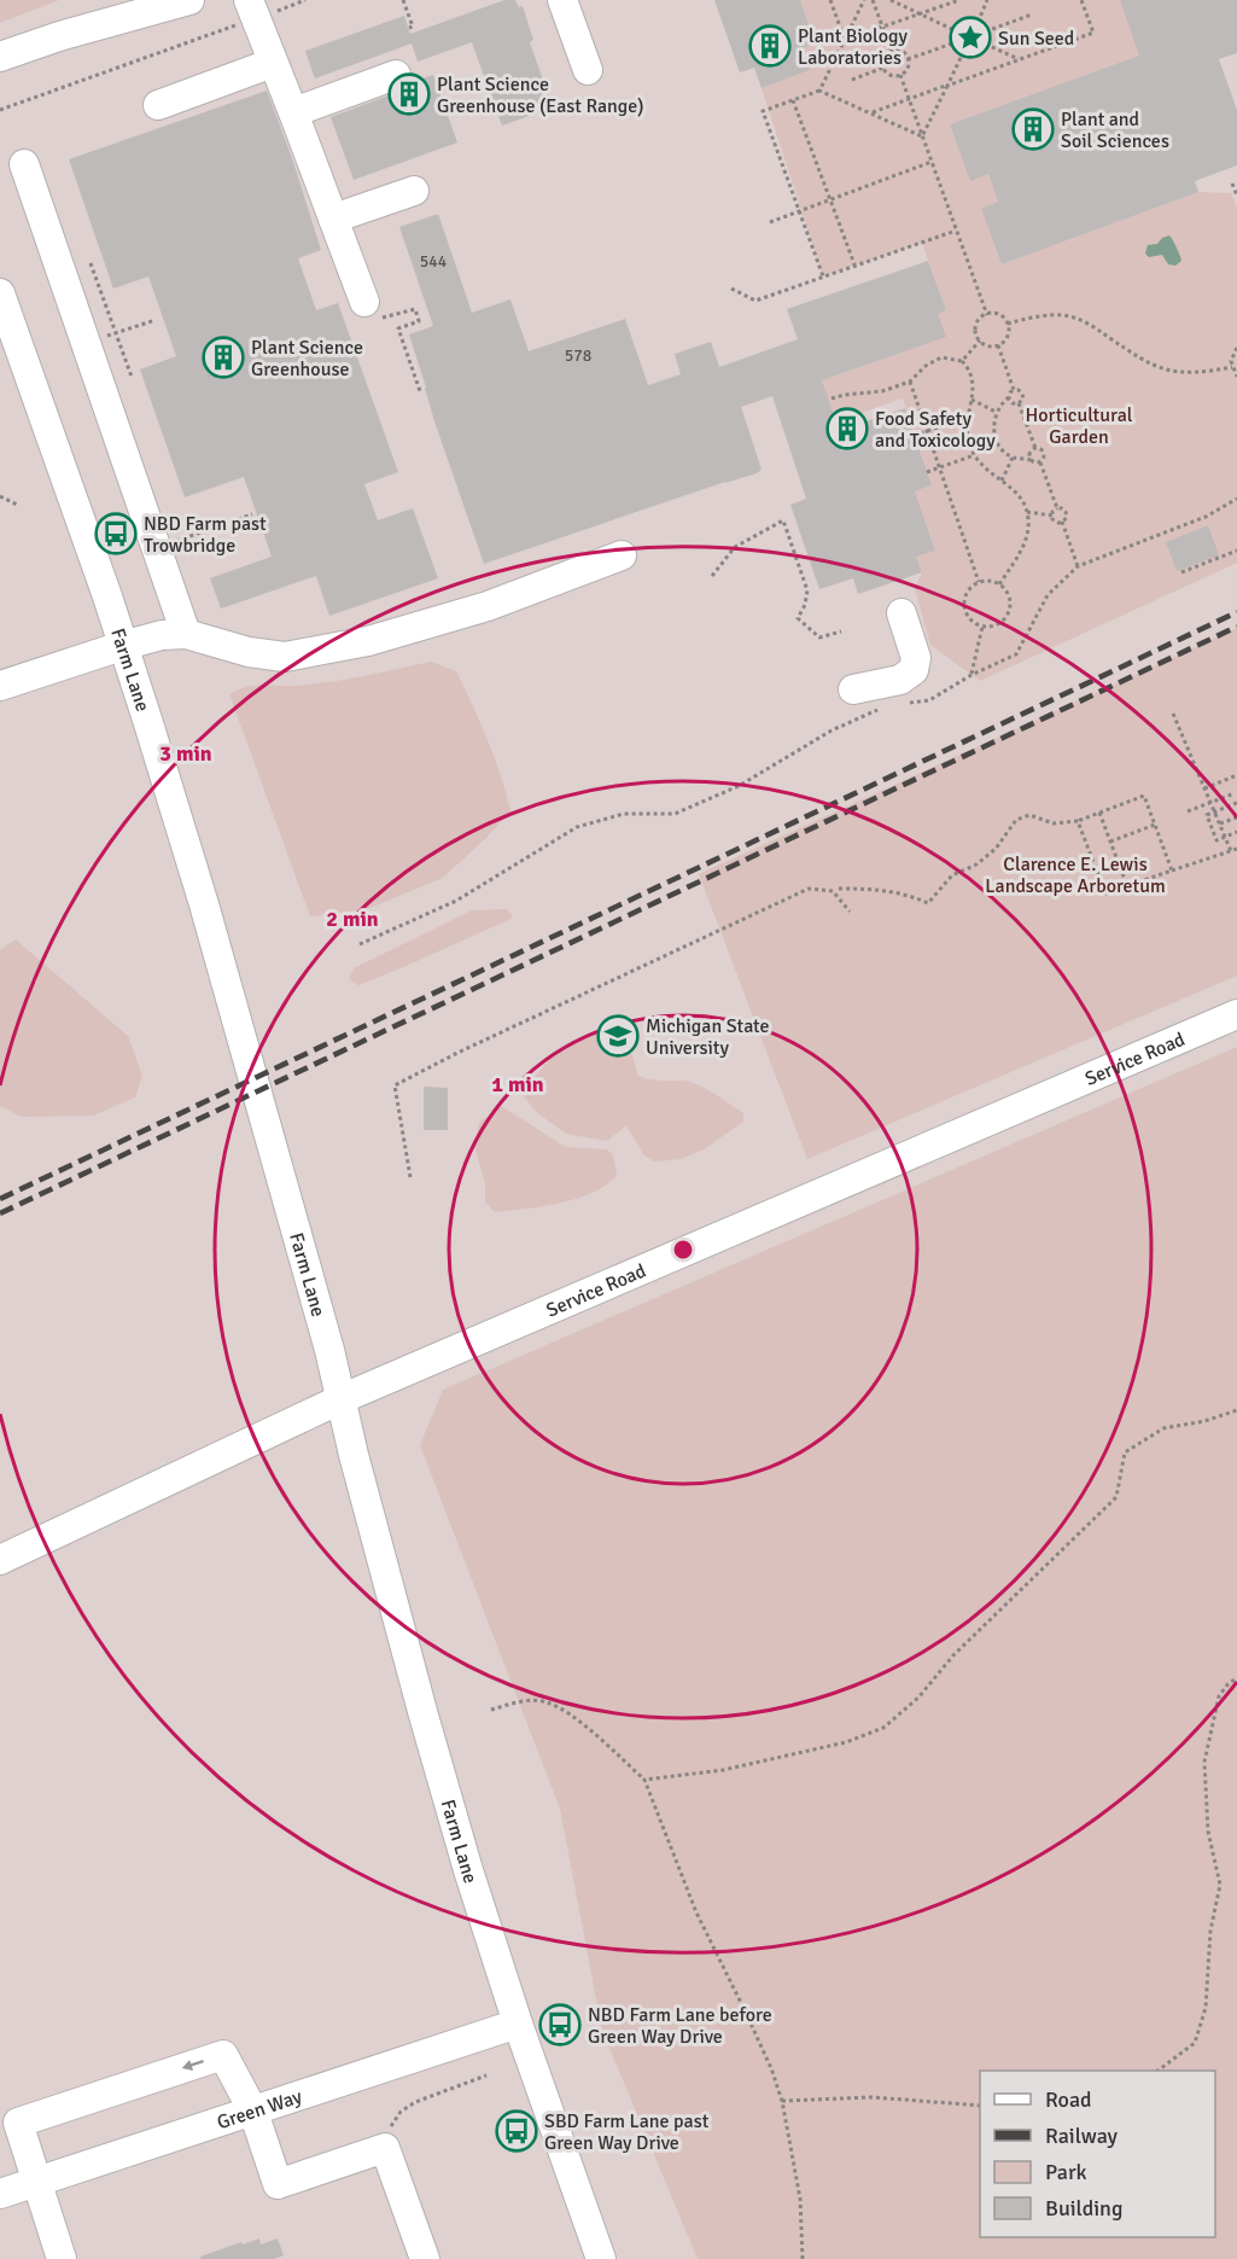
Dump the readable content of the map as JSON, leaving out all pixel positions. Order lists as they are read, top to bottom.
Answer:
{
  "streets": {
    "street": ["Farm Lane", "Service Road", "Green Way"]
  },
  "crossings": [
    ["Farm Lane", "Service Road"],
    ["Farm Lane", "Green Way"]
  ],
  "parks": ["Horticultural Garden", "Clarence E. Lewis Landscape Arboretum"],
  "places": {
    "place": ["Sun Seed"],
    "building": [
      "Plant Biology Laboratories",
      "Plant Science Greenhouse (East Range)",
      "Plant and Soil Sciences",
      "Plant Science Greenhouse",
      "Food Safety and Toxicology"
    ],
    "bus stop": ["NBD Farm past Trowbridge", "NBD Farm Lane before Green Way Drive", "SBD Farm Lane past Green Way Drive"],
    "school or university": ["Michigan State University"]
  },
  "house_numbers": ["544", "578"],
  "legend": [
    "Road",
    "Railway",
    "Park",
    "Building"
  ],
  "rings": ["3 min", "2 min", "1 min"]
}
